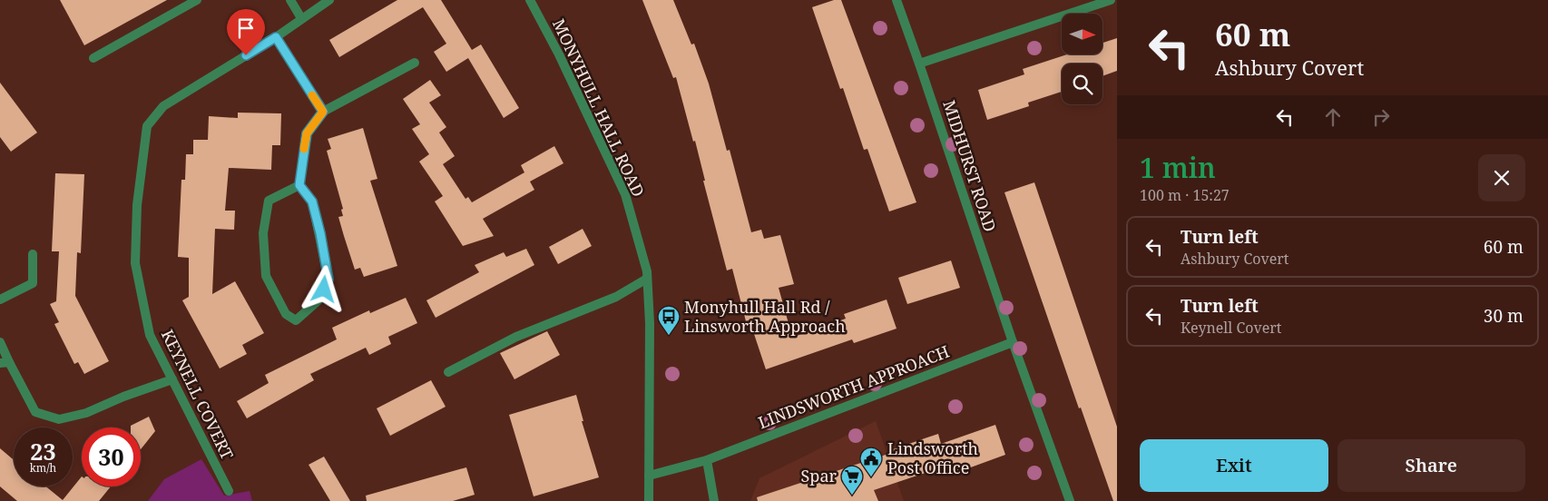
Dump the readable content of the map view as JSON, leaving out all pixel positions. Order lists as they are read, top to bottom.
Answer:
{
  "streets": {
    "street": [
      "MONYHULL HALL ROAD",
      "MIDHURST ROAD",
      "LINDSWORTH APPROACH",
      "KEYNELL COVERT"
    ]
  },
  "crossings": [
    ["MONYHULL HALL ROAD", "LINDSWORTH APPROACH"],
    ["MIDHURST ROAD", "LINDSWORTH APPROACH"]
  ],
  "places": {
    "bus stop": ["Monyhull Hall Rd / Linsworth Approach"],
    "public building": ["Lindsworth Post Office"],
    "supermarket": ["Spar"]
  },
  "north": "right",
  "page": {
    "turn": ["60 m", "Ashbury Covert"],
    "heading": ["1 min", "100 m · 15:27"],
    "list": [
      {
        "name": "Turn left",
        "note": "Ashbury Covert",
        "value": "60 m"
      },
      {
        "name": "Turn left",
        "note": "Keynell Covert",
        "value": "30 m"
      }
    ],
    "speed": "23 km/h",
    "limit": "30",
    "buttons": ["Exit", "Share"]
  }
}
